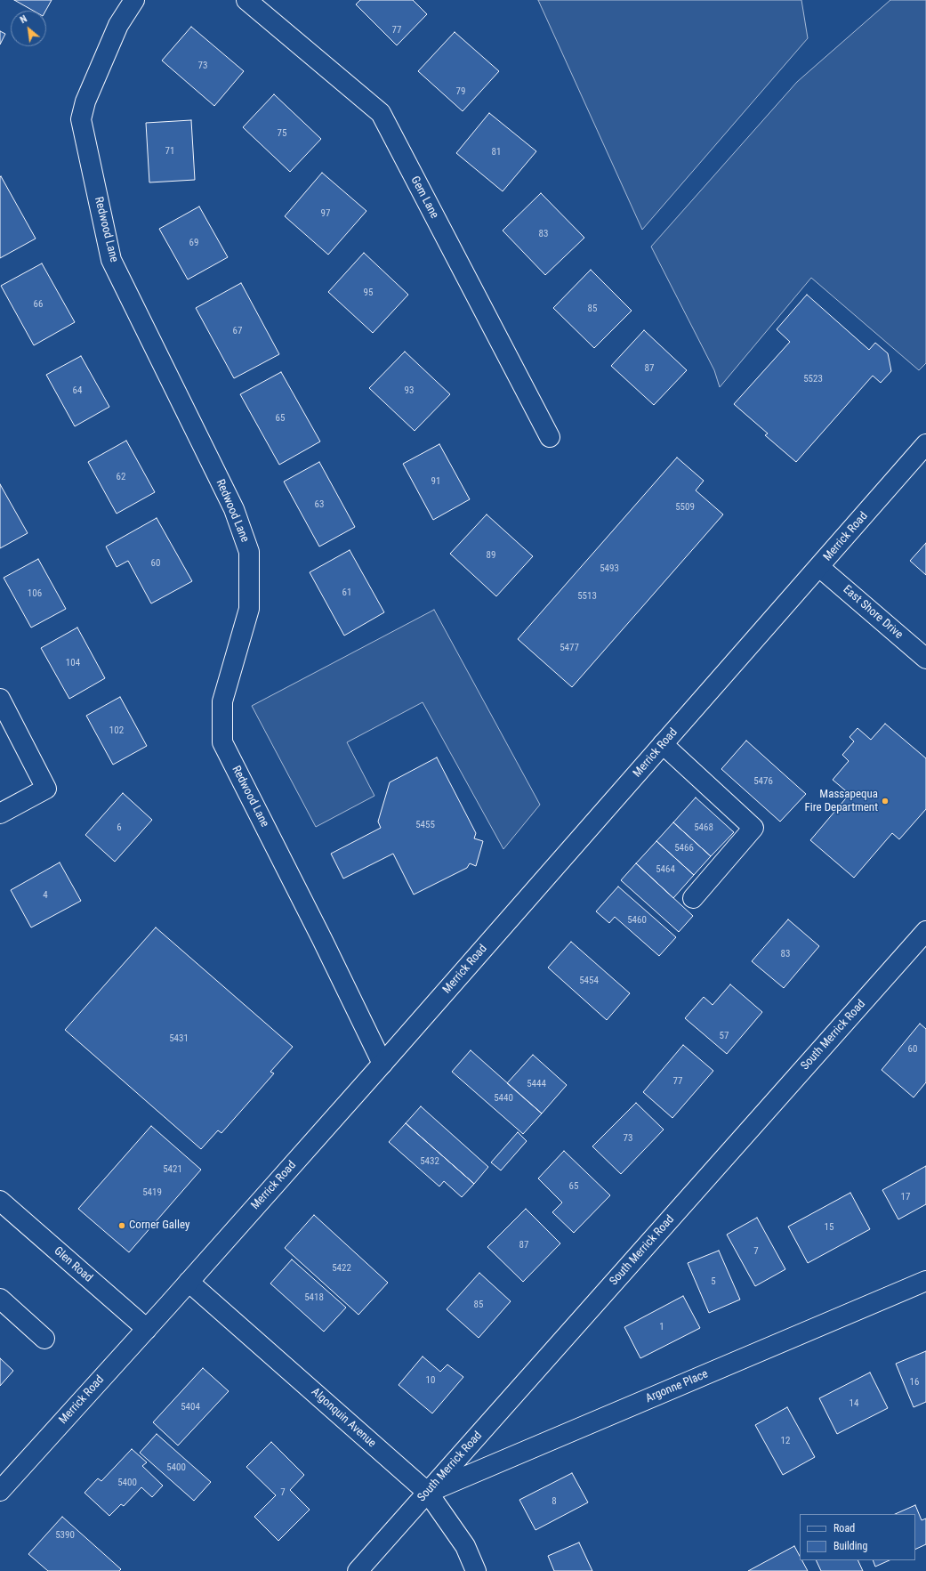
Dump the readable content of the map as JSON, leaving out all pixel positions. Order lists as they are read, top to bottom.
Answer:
{
  "streets": {
    "street": [
      "Gem Lane",
      "Redwood Lane",
      "Merrick Road",
      "East Shore Drive",
      "South Merrick Road",
      "Glen Road",
      "Argonne Place",
      "Algonquin Avenue"
    ]
  },
  "crossings": [
    ["Redwood Lane", "Merrick Road"],
    ["Merrick Road", "East Shore Drive"],
    ["Merrick Road", "Glen Road"],
    ["Merrick Road", "Algonquin Avenue"],
    ["South Merrick Road", "Argonne Place"],
    ["South Merrick Road", "Algonquin Avenue"],
    ["Argonne Place", "Algonquin Avenue"]
  ],
  "places": ["Massapequa Fire Department", "Corner Galley"],
  "house_numbers": [
    "77",
    "73",
    "79",
    "75",
    "71",
    "81",
    "97",
    "83",
    "69",
    "95",
    "66",
    "85",
    "67",
    "87",
    "5523",
    "64",
    "93",
    "65",
    "62",
    "91",
    "63",
    "5509",
    "89",
    "60",
    "5493",
    "61",
    "106",
    "5513",
    "5477",
    "104",
    "102",
    "5476",
    "5455",
    "6",
    "5468",
    "5466",
    "5464",
    "4",
    "5460",
    "83",
    "5454",
    "57",
    "5431",
    "60",
    "77",
    "5444",
    "5440",
    "73",
    "5432",
    "5421",
    "65",
    "5419",
    "17",
    "15",
    "87",
    "7",
    "5422",
    "5",
    "5418",
    "85",
    "1",
    "10",
    "16",
    "14",
    "5404",
    "12",
    "5400",
    "5400",
    "7",
    "8",
    "5390"
  ],
  "legend": ["Road", "Building"],
  "north": "top left"
}
